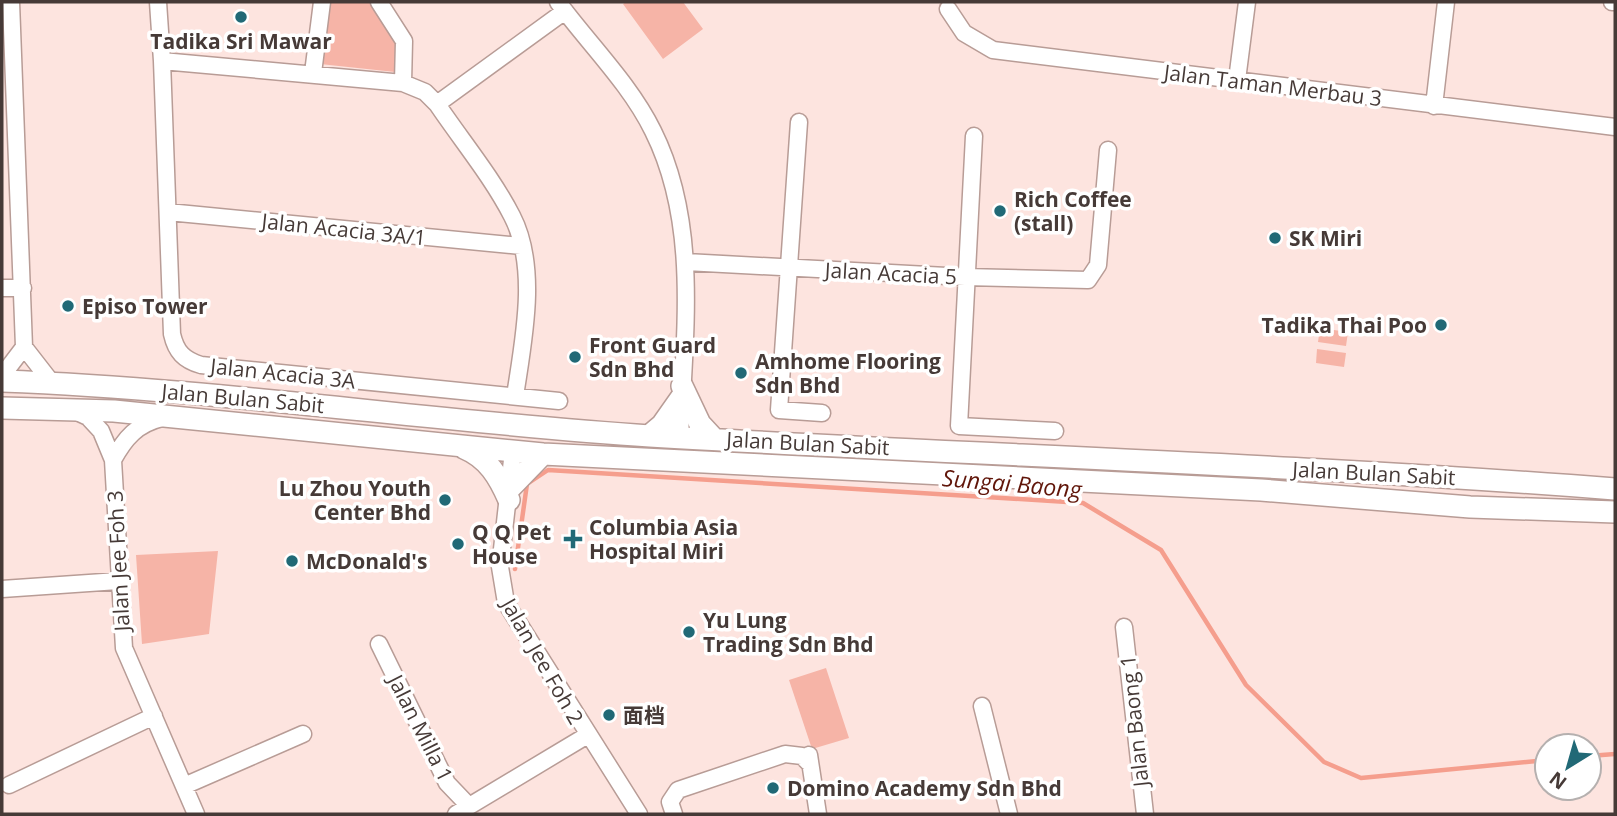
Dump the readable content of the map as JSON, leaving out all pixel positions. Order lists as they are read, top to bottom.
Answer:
{
  "streets": {
    "main road": ["Jalan Bulan Sabit"],
    "street": [
      "Jalan Taman Merbau 3",
      "Jalan Acacia 3A/1",
      "Jalan Acacia 5",
      "Jalan Acacia 3A",
      "Jalan Jee Foh 3",
      "Jalan Jee Foh 2",
      "Jalan Baong 1",
      "Jalan Milla 1"
    ]
  },
  "crossings": [
    ["Jalan Acacia 3A/1", "Jalan Acacia 3A"],
    ["Jalan Bulan Sabit", "Jalan Jee Foh 3"],
    ["Jalan Bulan Sabit", "Jalan Jee Foh 2"]
  ],
  "water": ["Sungai Baong"],
  "places": {
    "other": [
      "Tadika Sri Mawar",
      "Rich Coffee (stall)",
      "SK Miri",
      "Episo Tower",
      "Tadika Thai Poo",
      "Front Guard Sdn Bhd",
      "Amhome Flooring Sdn Bhd",
      "Lu Zhou Youth Center Bhd",
      "Q Q Pet House",
      "McDonald's",
      "Yu Lung Trading Sdn Bhd",
      "面档",
      "Domino Academy Sdn Bhd"
    ],
    "health": ["Columbia Asia Hospital Miri"]
  },
  "north": "bottom left"
}
